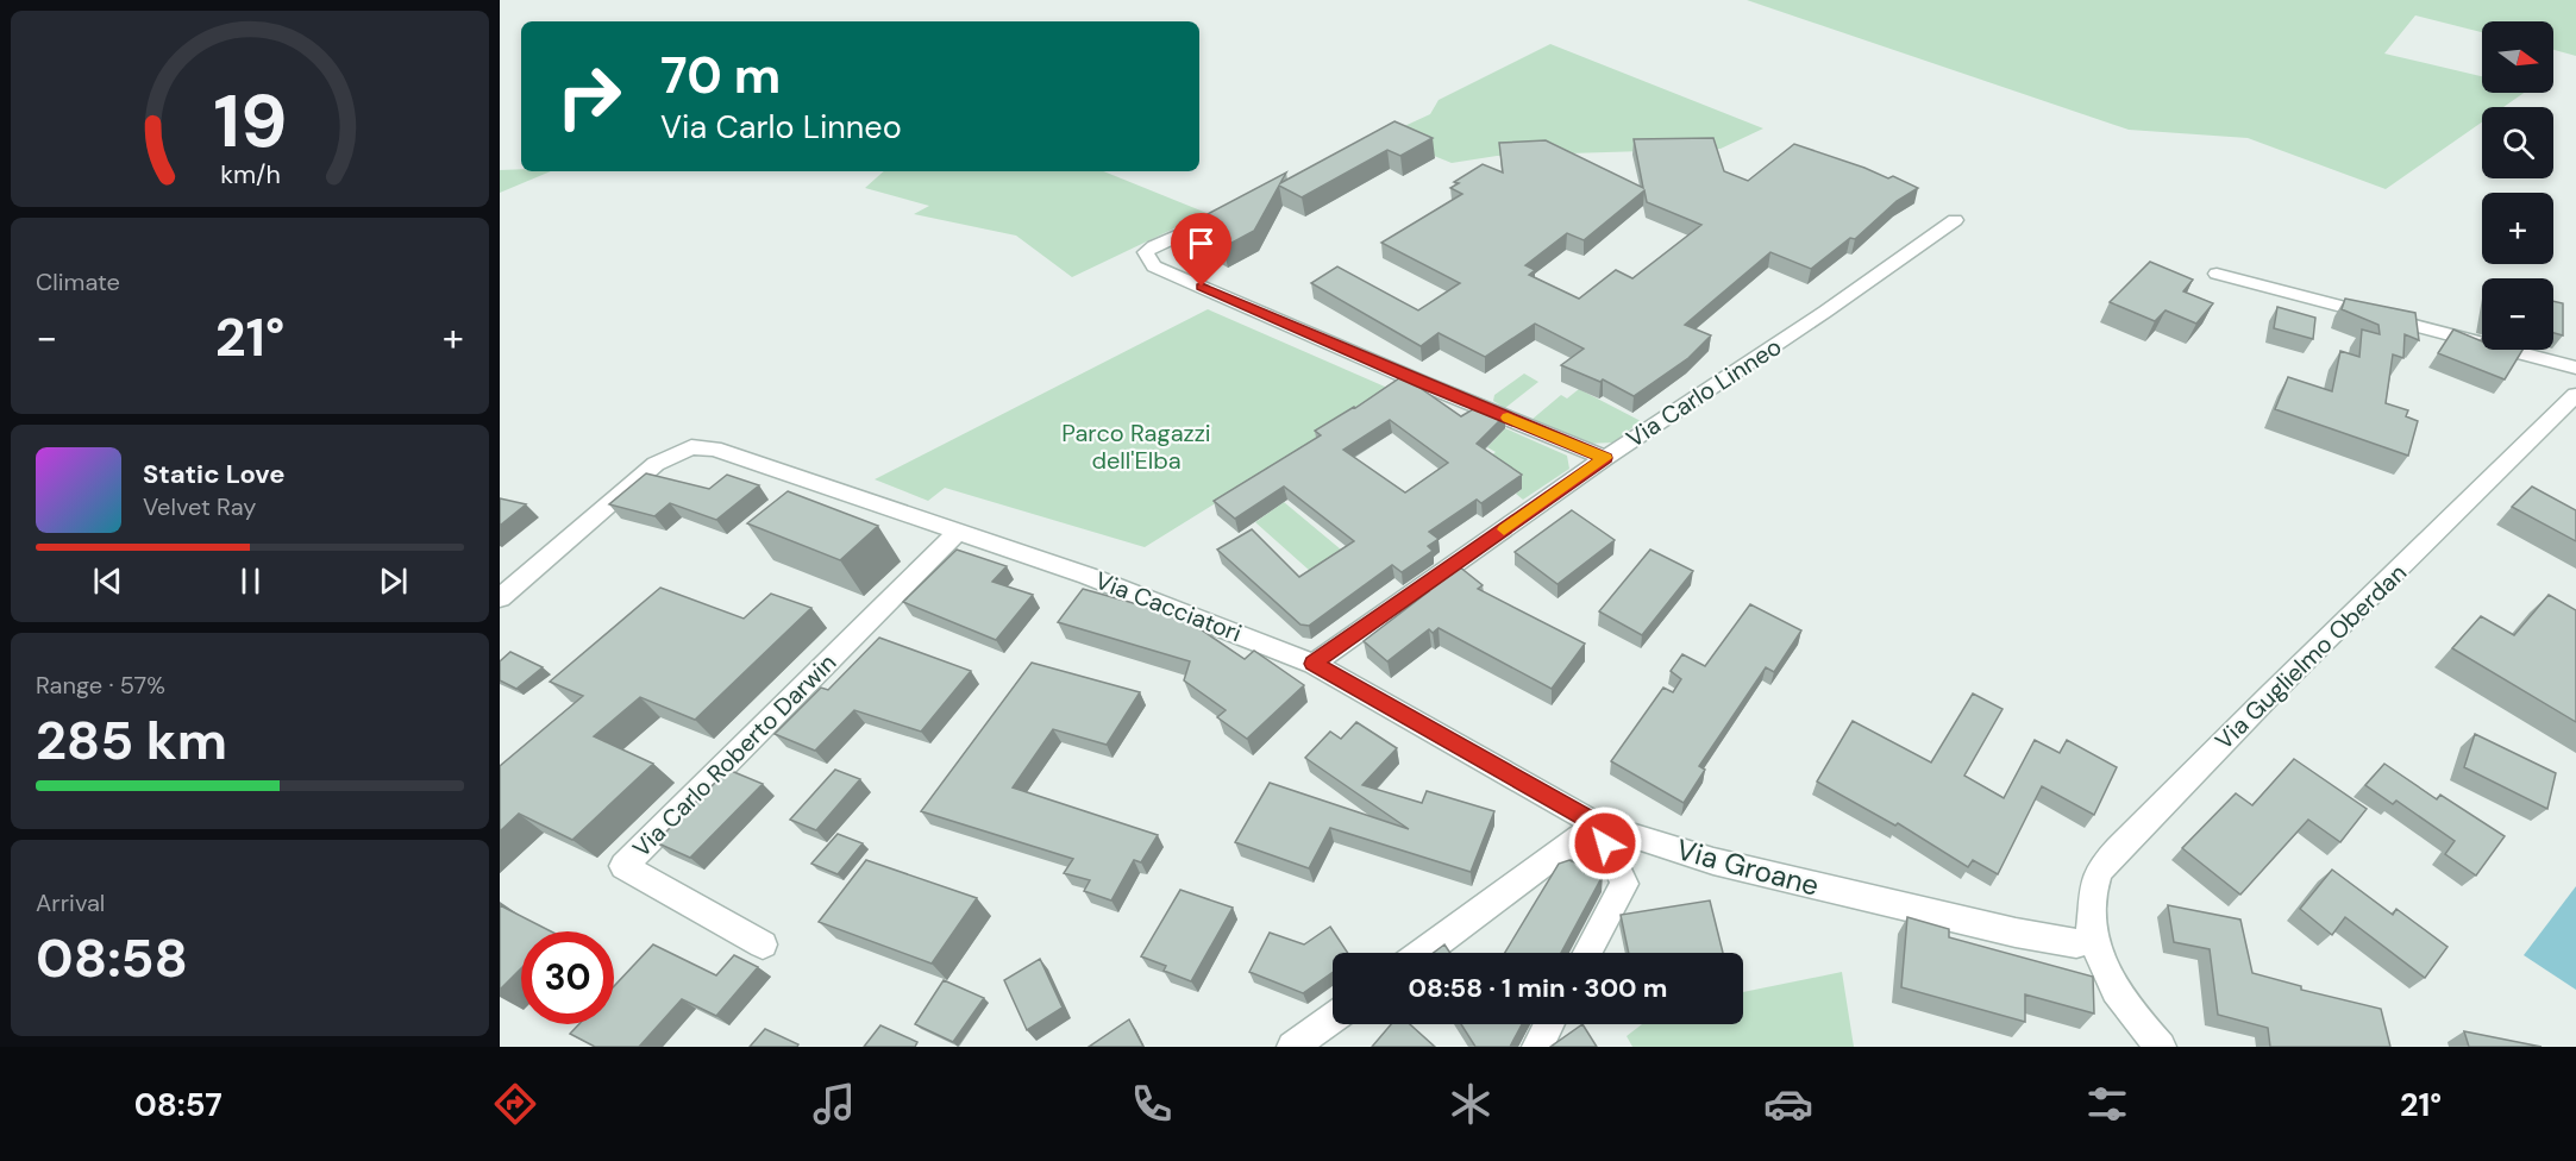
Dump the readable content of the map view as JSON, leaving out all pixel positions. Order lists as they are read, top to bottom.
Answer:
{
  "streets": {
    "street": [
      "Via Carlo Linneo",
      "Via Cacciatori",
      "Via Guglielmo Oberdan",
      "Via Carlo Roberto Darwin",
      "Via Groane"
    ]
  },
  "crossings": [
    ["Via Carlo Linneo", "Via Cacciatori"],
    ["Via Cacciatori", "Via Carlo Roberto Darwin"],
    ["Via Cacciatori", "Via Groane"],
    ["Via Guglielmo Oberdan", "Via Groane"]
  ],
  "parks": ["Parco Ragazzi dell'Elba"],
  "north": "right",
  "page": {
    "map_buttons": ["+", "−"],
    "turn": ["70 m", "Via Carlo Linneo"],
    "tile": [
      "Climate",
      ["Range · 57%", "285 km"],
      ["Arrival", "08:58"]
    ],
    "heat": ["−", "21°", "+"],
    "song": ["Static Love", "Velvet Ray"],
    "limit": "30",
    "trip": "08:58 · 1 min · 300 m",
    "tabs": ["08:57", "21°"],
    "gauge": ["19", "km/h"]
  }
}
